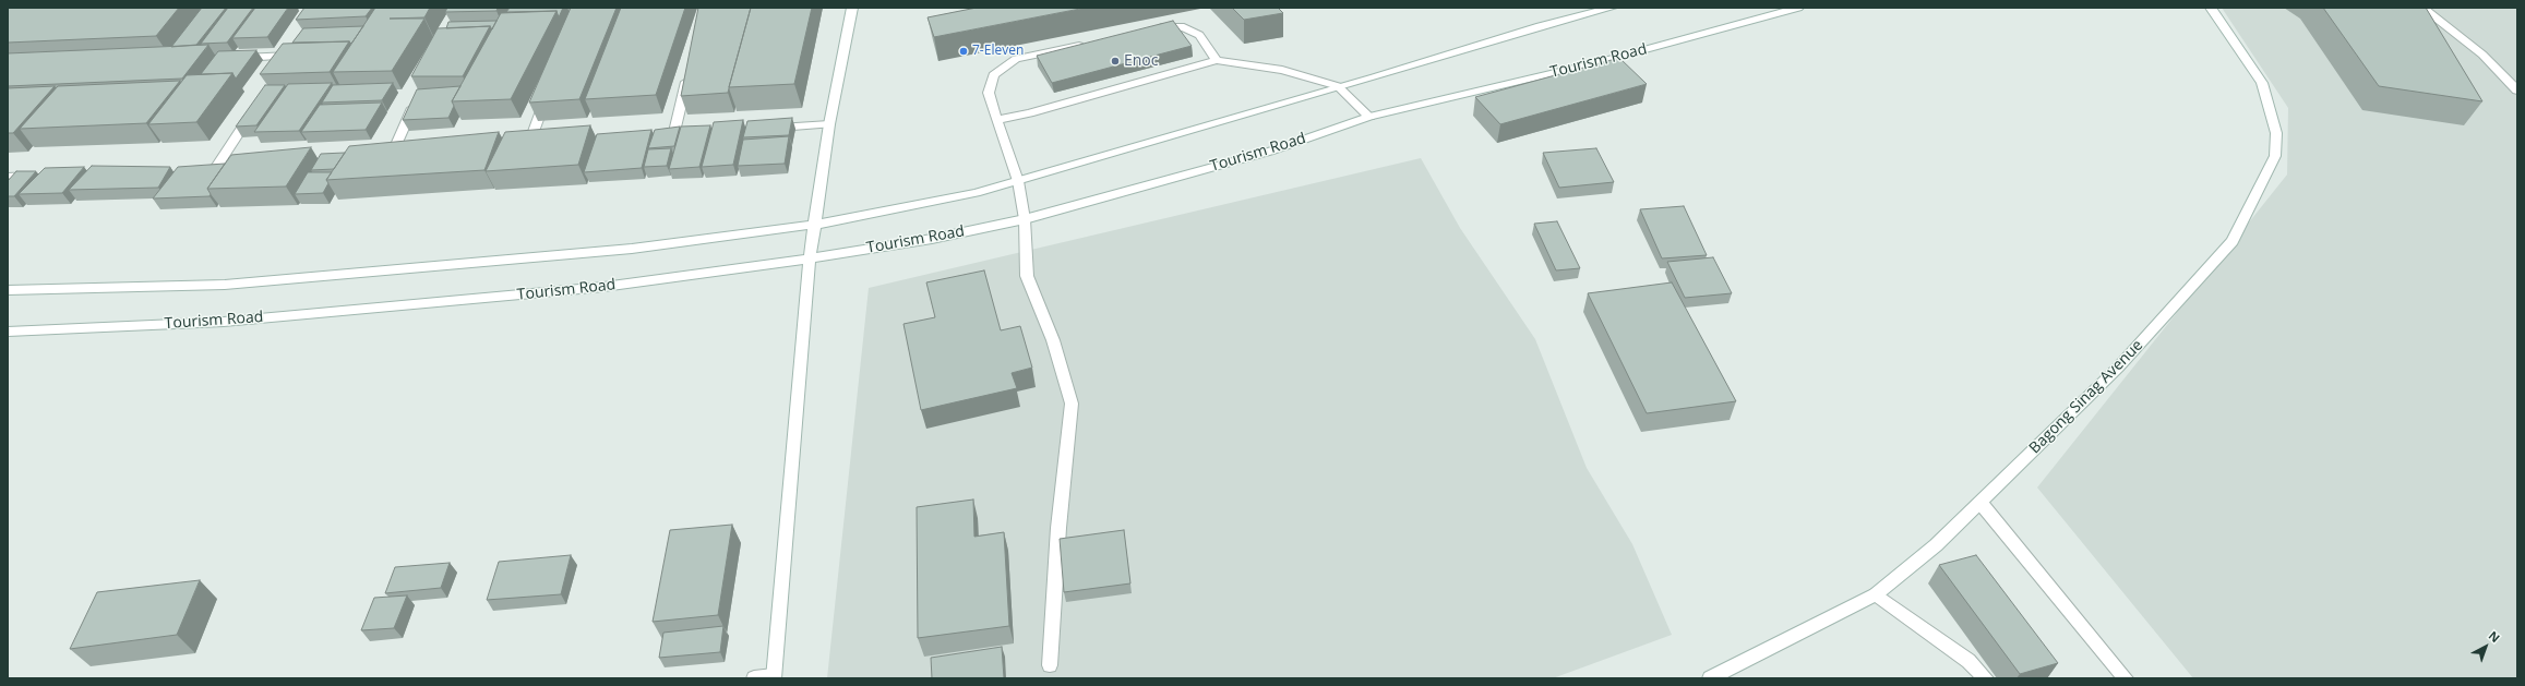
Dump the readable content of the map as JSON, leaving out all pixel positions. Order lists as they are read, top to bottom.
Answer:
{
  "streets": {
    "main road": ["Tourism Road", "Bagong Sinag Avenue"]
  },
  "places": ["7-Eleven", "Enoc"],
  "north": "top right"
}
